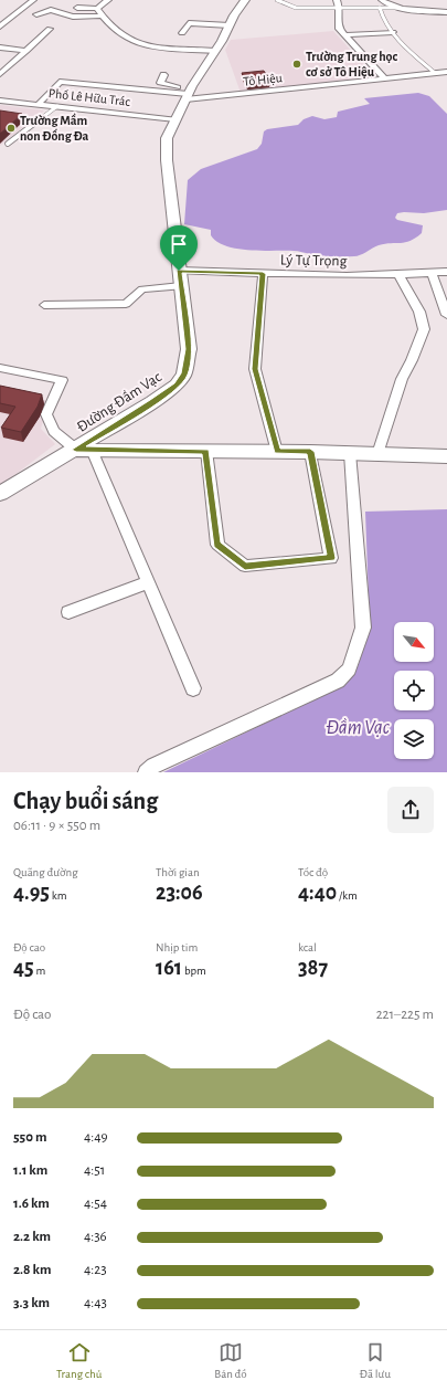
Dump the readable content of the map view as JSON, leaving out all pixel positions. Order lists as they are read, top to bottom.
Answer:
{
  "streets": {
    "street": [
      "Tô Hiệu",
      "Phố Lê Hữu Trác",
      "Lý Tự Trọng",
      "Đường Đầm Vạc"
    ]
  },
  "crossings": [
    ["Tô Hiệu", "Đường Đầm Vạc"],
    ["Phố Lê Hữu Trác", "Đường Đầm Vạc"],
    ["Lý Tự Trọng", "Đường Đầm Vạc"]
  ],
  "water": ["Đầm Vạc"],
  "places": ["Trường Trung học cơ sở Tô Hiệu", "Trường Mầm non Đống Đa"],
  "north": "bottom right",
  "page": {
    "heading": ["Chạy buổi sáng", "06:11 · 9 × 550 m"],
    "stats": [
      ["Quãng đường", "4.95 km"],
      ["Thời gian", "23:06"],
      ["Tốc độ", "4:40 /km"],
      ["Độ cao", "45 m"],
      ["Nhịp tim", "161 bpm"],
      ["kcal", "387"]
    ],
    "chart": ["Độ cao", "221–225 m"],
    "list": [
      {
        "name": "550 m",
        "note": "4:49"
      },
      {
        "name": "1.1 km",
        "note": "4:51"
      },
      {
        "name": "1.6 km",
        "note": "4:54"
      },
      {
        "name": "2.2 km",
        "note": "4:36"
      },
      {
        "name": "2.8 km",
        "note": "4:23"
      },
      {
        "name": "3.3 km",
        "note": "4:43"
      }
    ],
    "tabs": ["Trang chủ", "Bản đồ", "Đã lưu"]
  }
}
